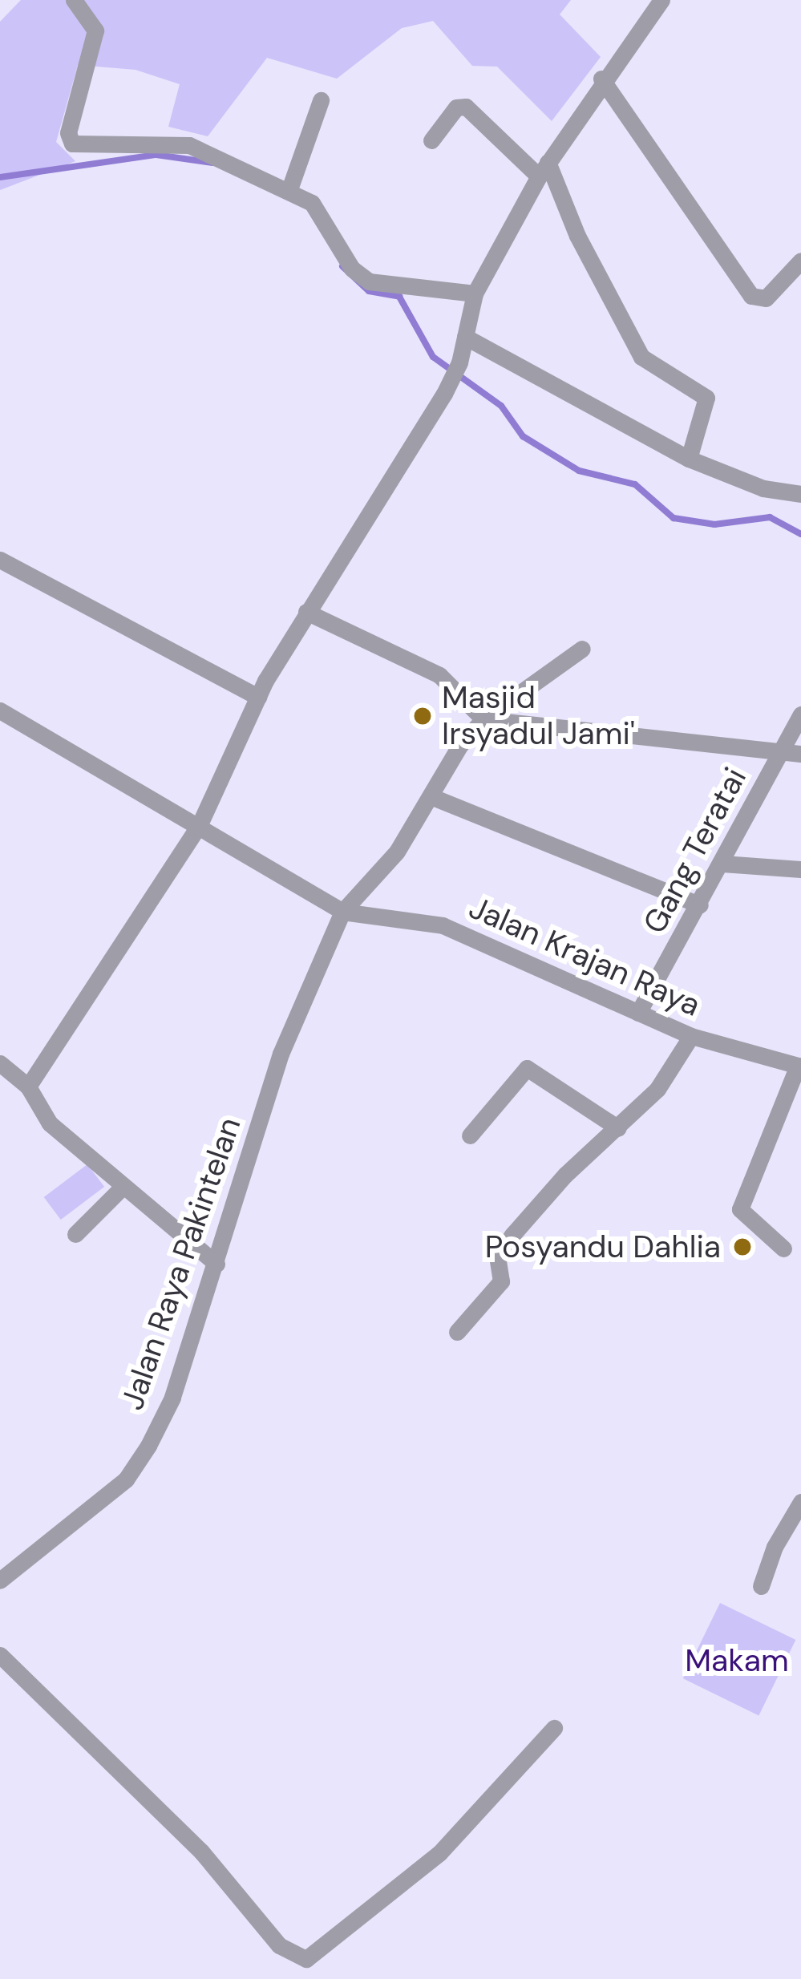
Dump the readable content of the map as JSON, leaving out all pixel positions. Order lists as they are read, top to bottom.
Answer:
{
  "streets": {
    "street": ["Gang Teratai", "Jalan Krajan Raya", "Jalan Raya Pakintelan"]
  },
  "crossings": [
    ["Gang Teratai", "Jalan Krajan Raya"],
    ["Jalan Krajan Raya", "Jalan Raya Pakintelan"]
  ],
  "parks": ["Makam"],
  "places": ["Masjid Irsyadul Jami'", "Posyandu Dahlia"]
}
